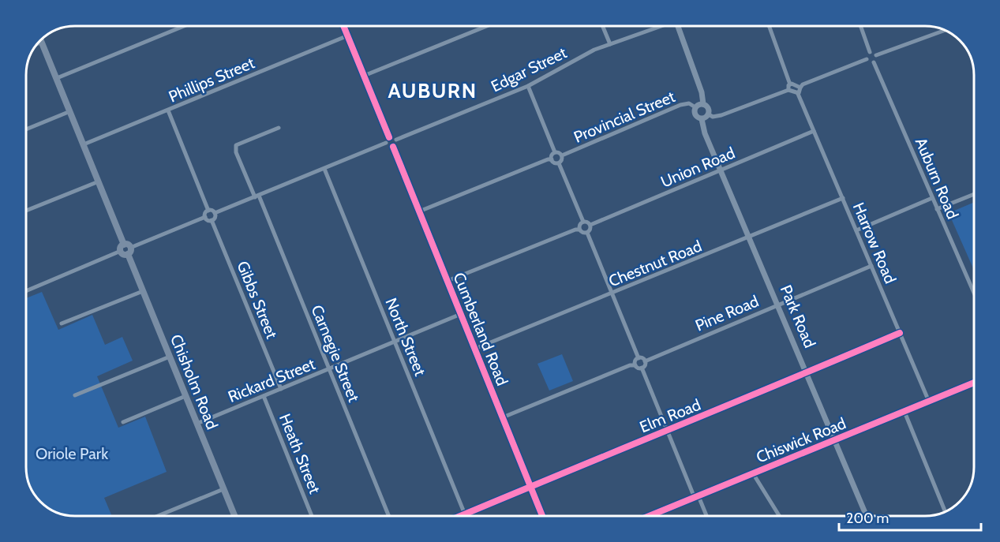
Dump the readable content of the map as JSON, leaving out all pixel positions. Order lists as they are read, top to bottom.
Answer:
{
  "streets": {
    "main road": ["Chisholm Road"],
    "street": [
      "Edgar Street",
      "Phillips Street",
      "Provincial Street",
      "Union Road",
      "Auburn Road",
      "Harrow Road",
      "Chestnut Road",
      "Gibbs Street",
      "Pine Road",
      "Park Road",
      "Cumberland Road",
      "North Street",
      "Carnegie Street",
      "Rickard Street",
      "Elm Road",
      "Chiswick Road",
      "Heath Street"
    ]
  },
  "crossings": [
    ["Phillips Street", "Chisholm Road"],
    ["Provincial Street", "Park Road"],
    ["Union Road", "Harrow Road"],
    ["Union Road", "Park Road"],
    ["Harrow Road", "Chestnut Road"],
    ["Harrow Road", "Pine Road"],
    ["Harrow Road", "Elm Road"],
    ["Harrow Road", "Chiswick Road"],
    ["Chestnut Road", "Park Road"],
    ["Chestnut Road", "Cumberland Road"],
    ["Gibbs Street", "Rickard Street"],
    ["Pine Road", "Park Road"],
    ["Park Road", "Elm Road"],
    ["Park Road", "Chiswick Road"],
    ["Cumberland Road", "Rickard Street"],
    ["Cumberland Road", "Elm Road"],
    ["North Street", "Rickard Street"],
    ["North Street", "Elm Road"],
    ["Carnegie Street", "Rickard Street"],
    ["Rickard Street", "Chisholm Road"],
    ["Rickard Street", "Heath Street"]
  ],
  "districts": ["AUBURN"],
  "parks": ["Oriole Park"],
  "scale_bar": "200 m"
}
